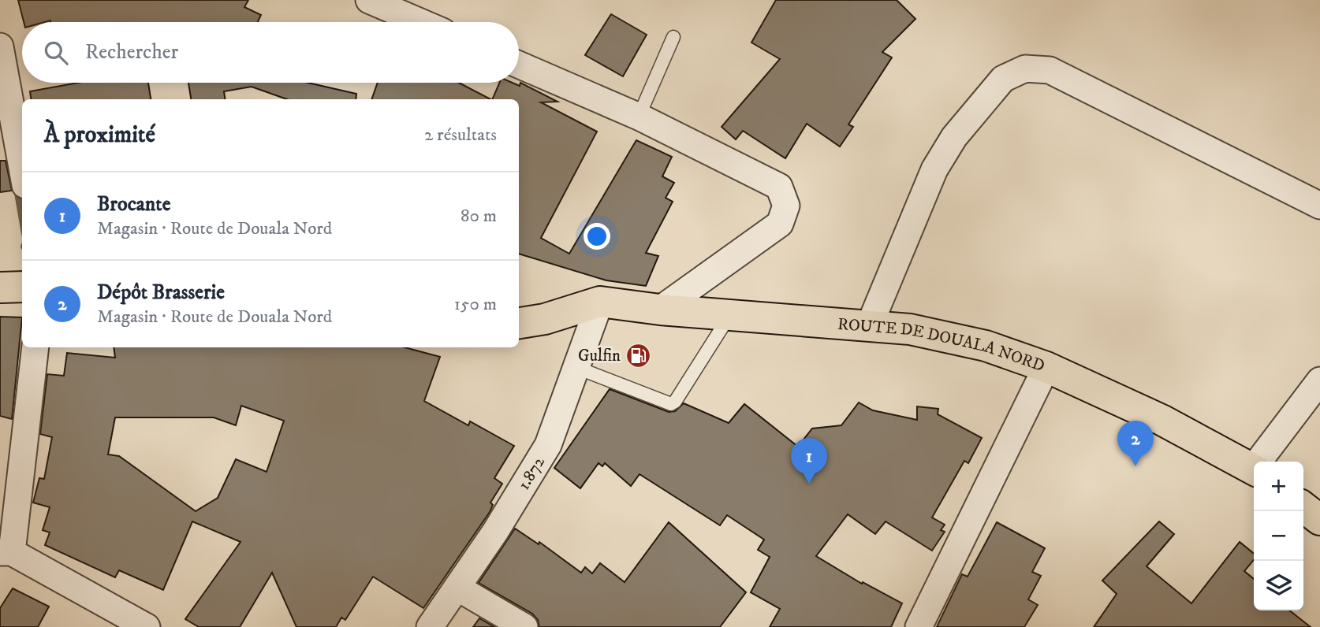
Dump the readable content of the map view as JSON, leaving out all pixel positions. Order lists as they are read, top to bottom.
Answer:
{
  "streets": {
    "main road": ["ROUTE DE DOUALA NORD"],
    "street": ["1.872"]
  },
  "crossings": [
    ["ROUTE DE DOUALA NORD", "1.872"]
  ],
  "places": {
    "fuel station": ["Gulfin"]
  },
  "page": {
    "search": "Rechercher",
    "heading": ["À proximité", "2 résultats"],
    "list": [
      {
        "mark": "1",
        "name": "Brocante",
        "note": "Magasin · Route de Douala Nord",
        "value": "80 m"
      },
      {
        "mark": "2",
        "name": "Dépôt Brasserie",
        "note": "Magasin · Route de Douala Nord",
        "value": "150 m"
      }
    ],
    "pins": ["2", "1"],
    "map_buttons": ["+", "−"]
  }
}
